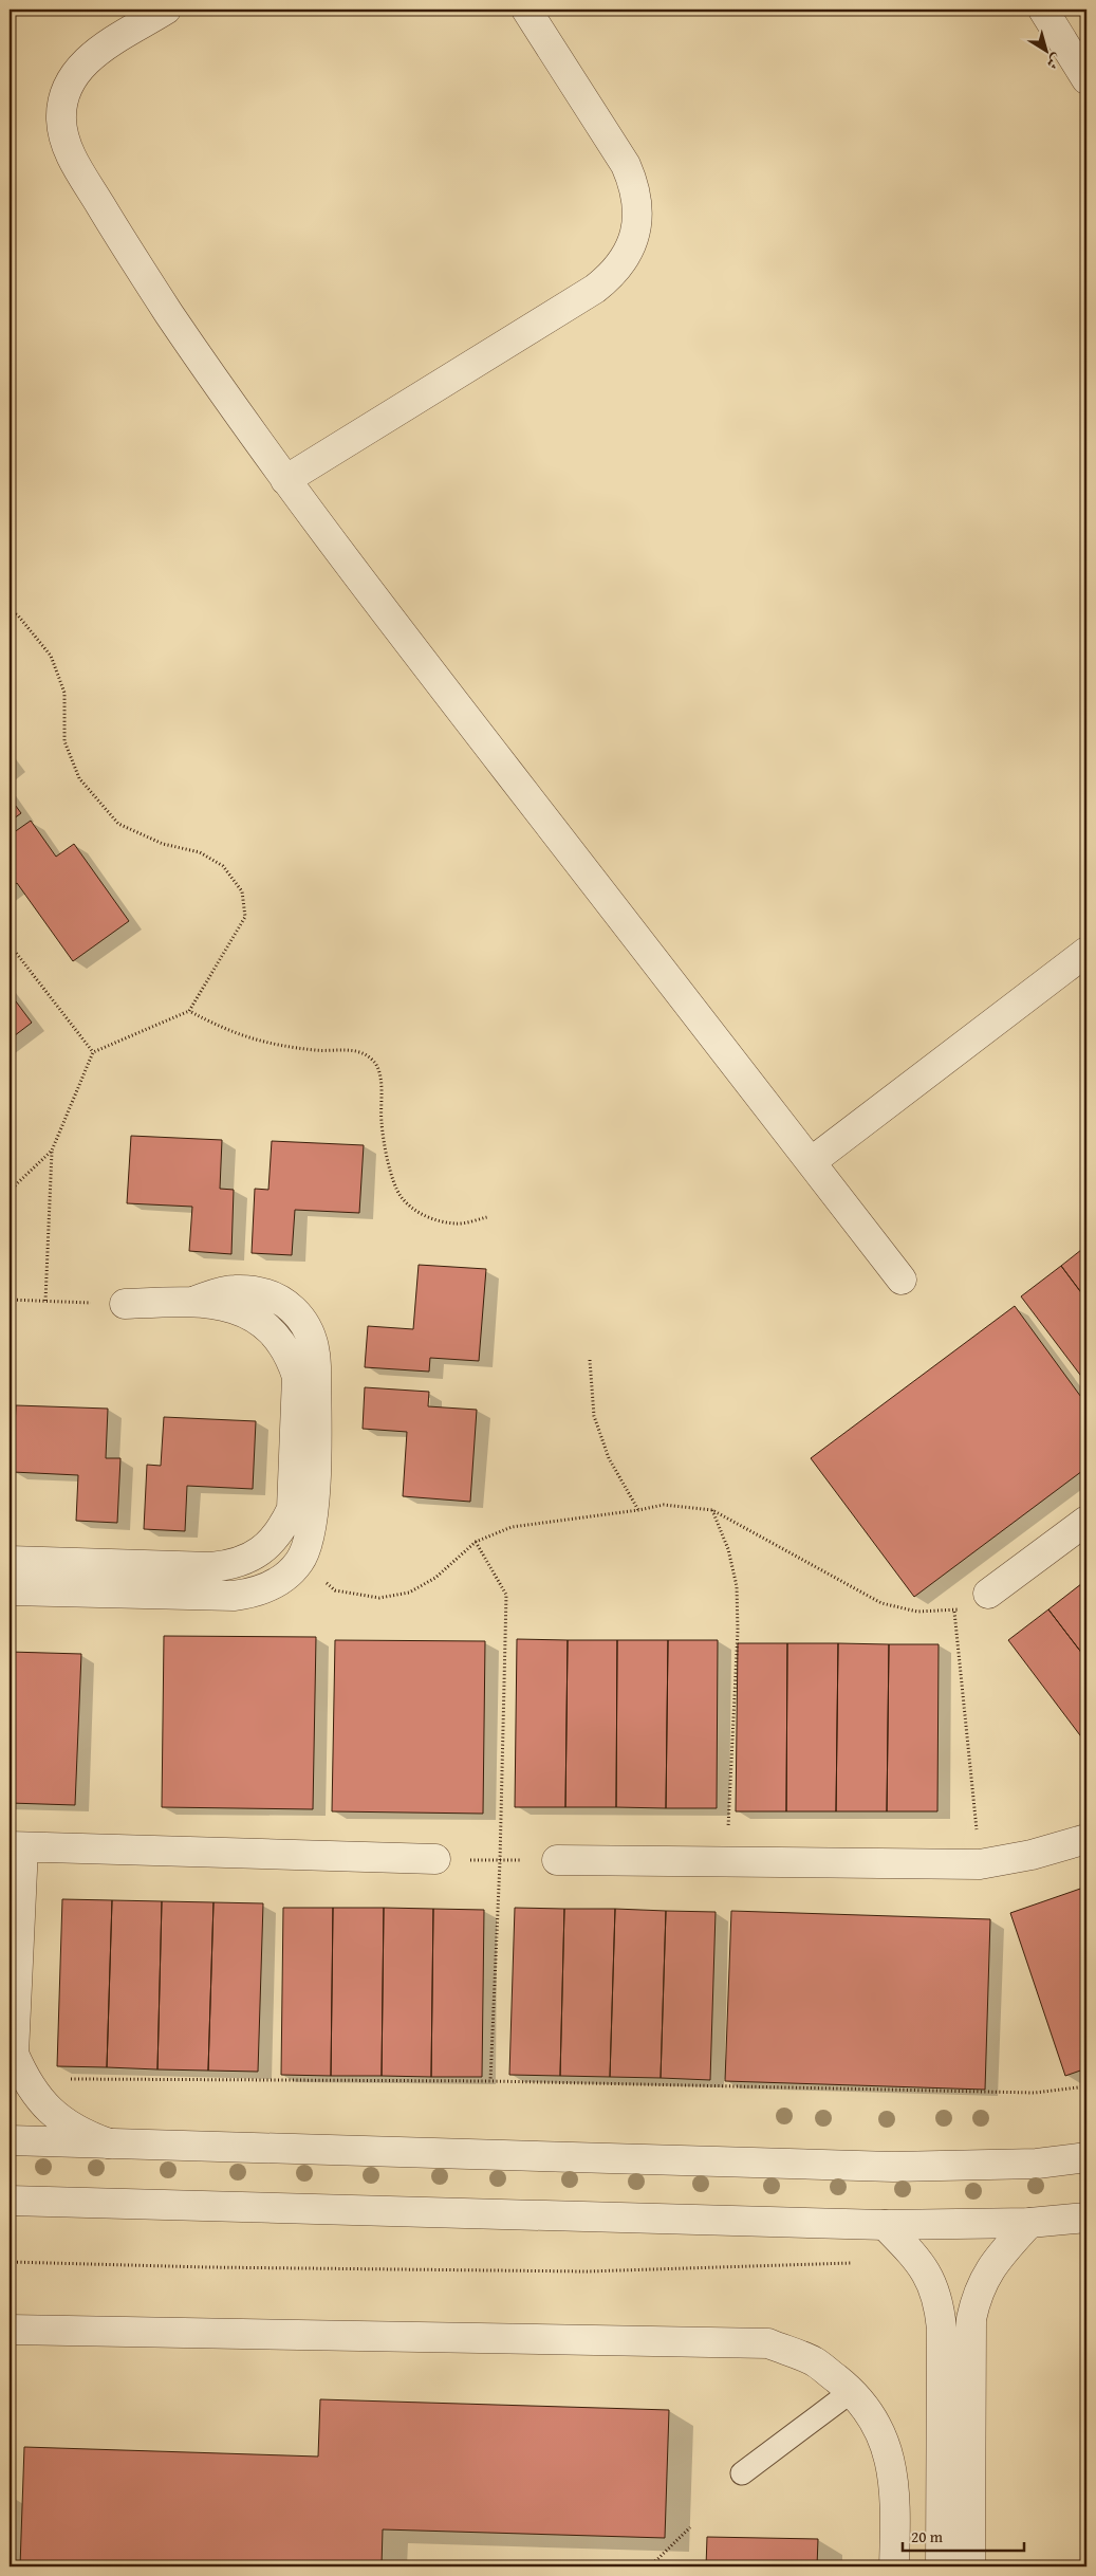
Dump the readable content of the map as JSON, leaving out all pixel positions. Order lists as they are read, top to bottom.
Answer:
{
  "scale_bar": "20 m",
  "north": "bottom right"
}
